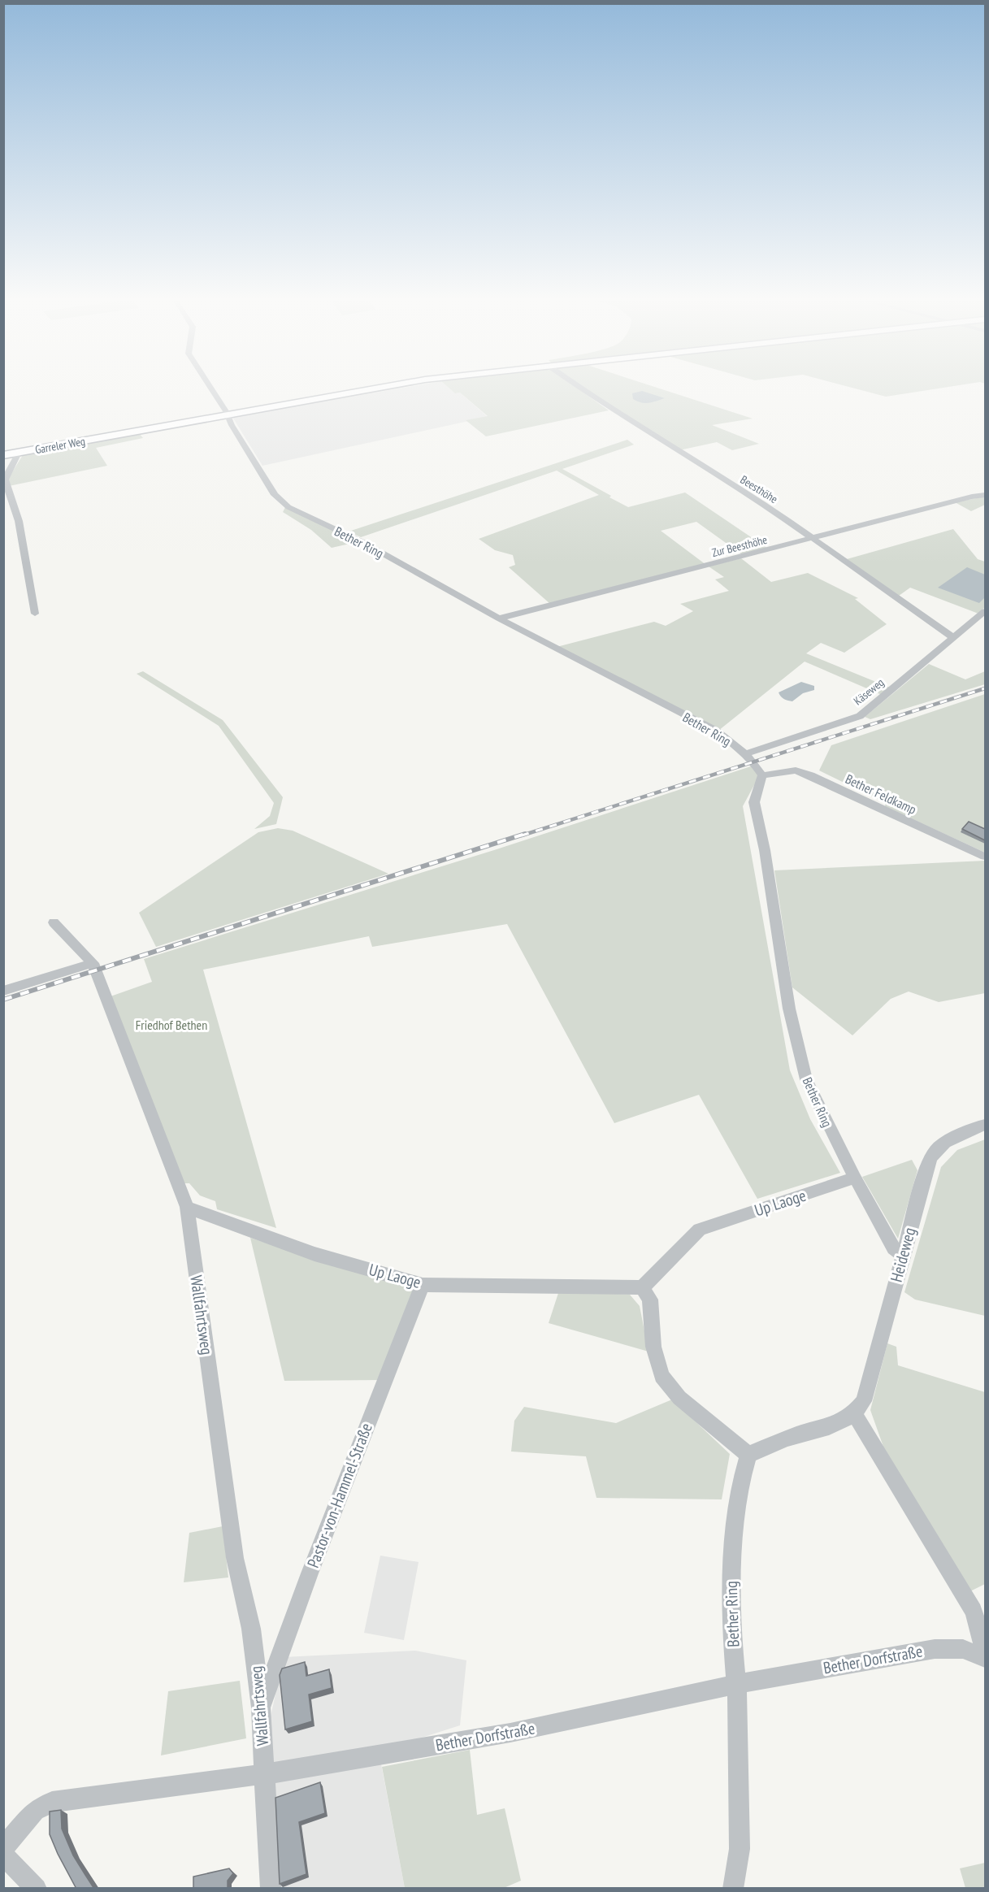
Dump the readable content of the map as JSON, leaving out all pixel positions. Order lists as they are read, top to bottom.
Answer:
{
  "streets": {
    "street": [
      "Garreler Weg",
      "Beesthöhe",
      "Bether Ring",
      "Zur Beesthöhe",
      "Käseweg",
      "Bether Feldkamp",
      "Up Laoge",
      "Heideweg",
      "Wallfahrtsweg",
      "Pastor-von-Hammel-Straße",
      "Bether Dorfstraße"
    ]
  },
  "crossings": [
    ["Garreler Weg", "Bether Ring"],
    ["Beesthöhe", "Zur Beesthöhe"],
    ["Beesthöhe", "Käseweg"],
    ["Bether Ring", "Zur Beesthöhe"],
    ["Bether Ring", "Käseweg"],
    ["Bether Ring", "Bether Feldkamp"],
    ["Bether Ring", "Up Laoge"],
    ["Bether Ring", "Heideweg"],
    ["Bether Ring", "Bether Dorfstraße"],
    ["Up Laoge", "Wallfahrtsweg"],
    ["Up Laoge", "Pastor-von-Hammel-Straße"],
    ["Heideweg", "Bether Dorfstraße"],
    ["Wallfahrtsweg", "Pastor-von-Hammel-Straße"],
    ["Wallfahrtsweg", "Bether Dorfstraße"]
  ],
  "parks": ["Friedhof Bethen"]
}
